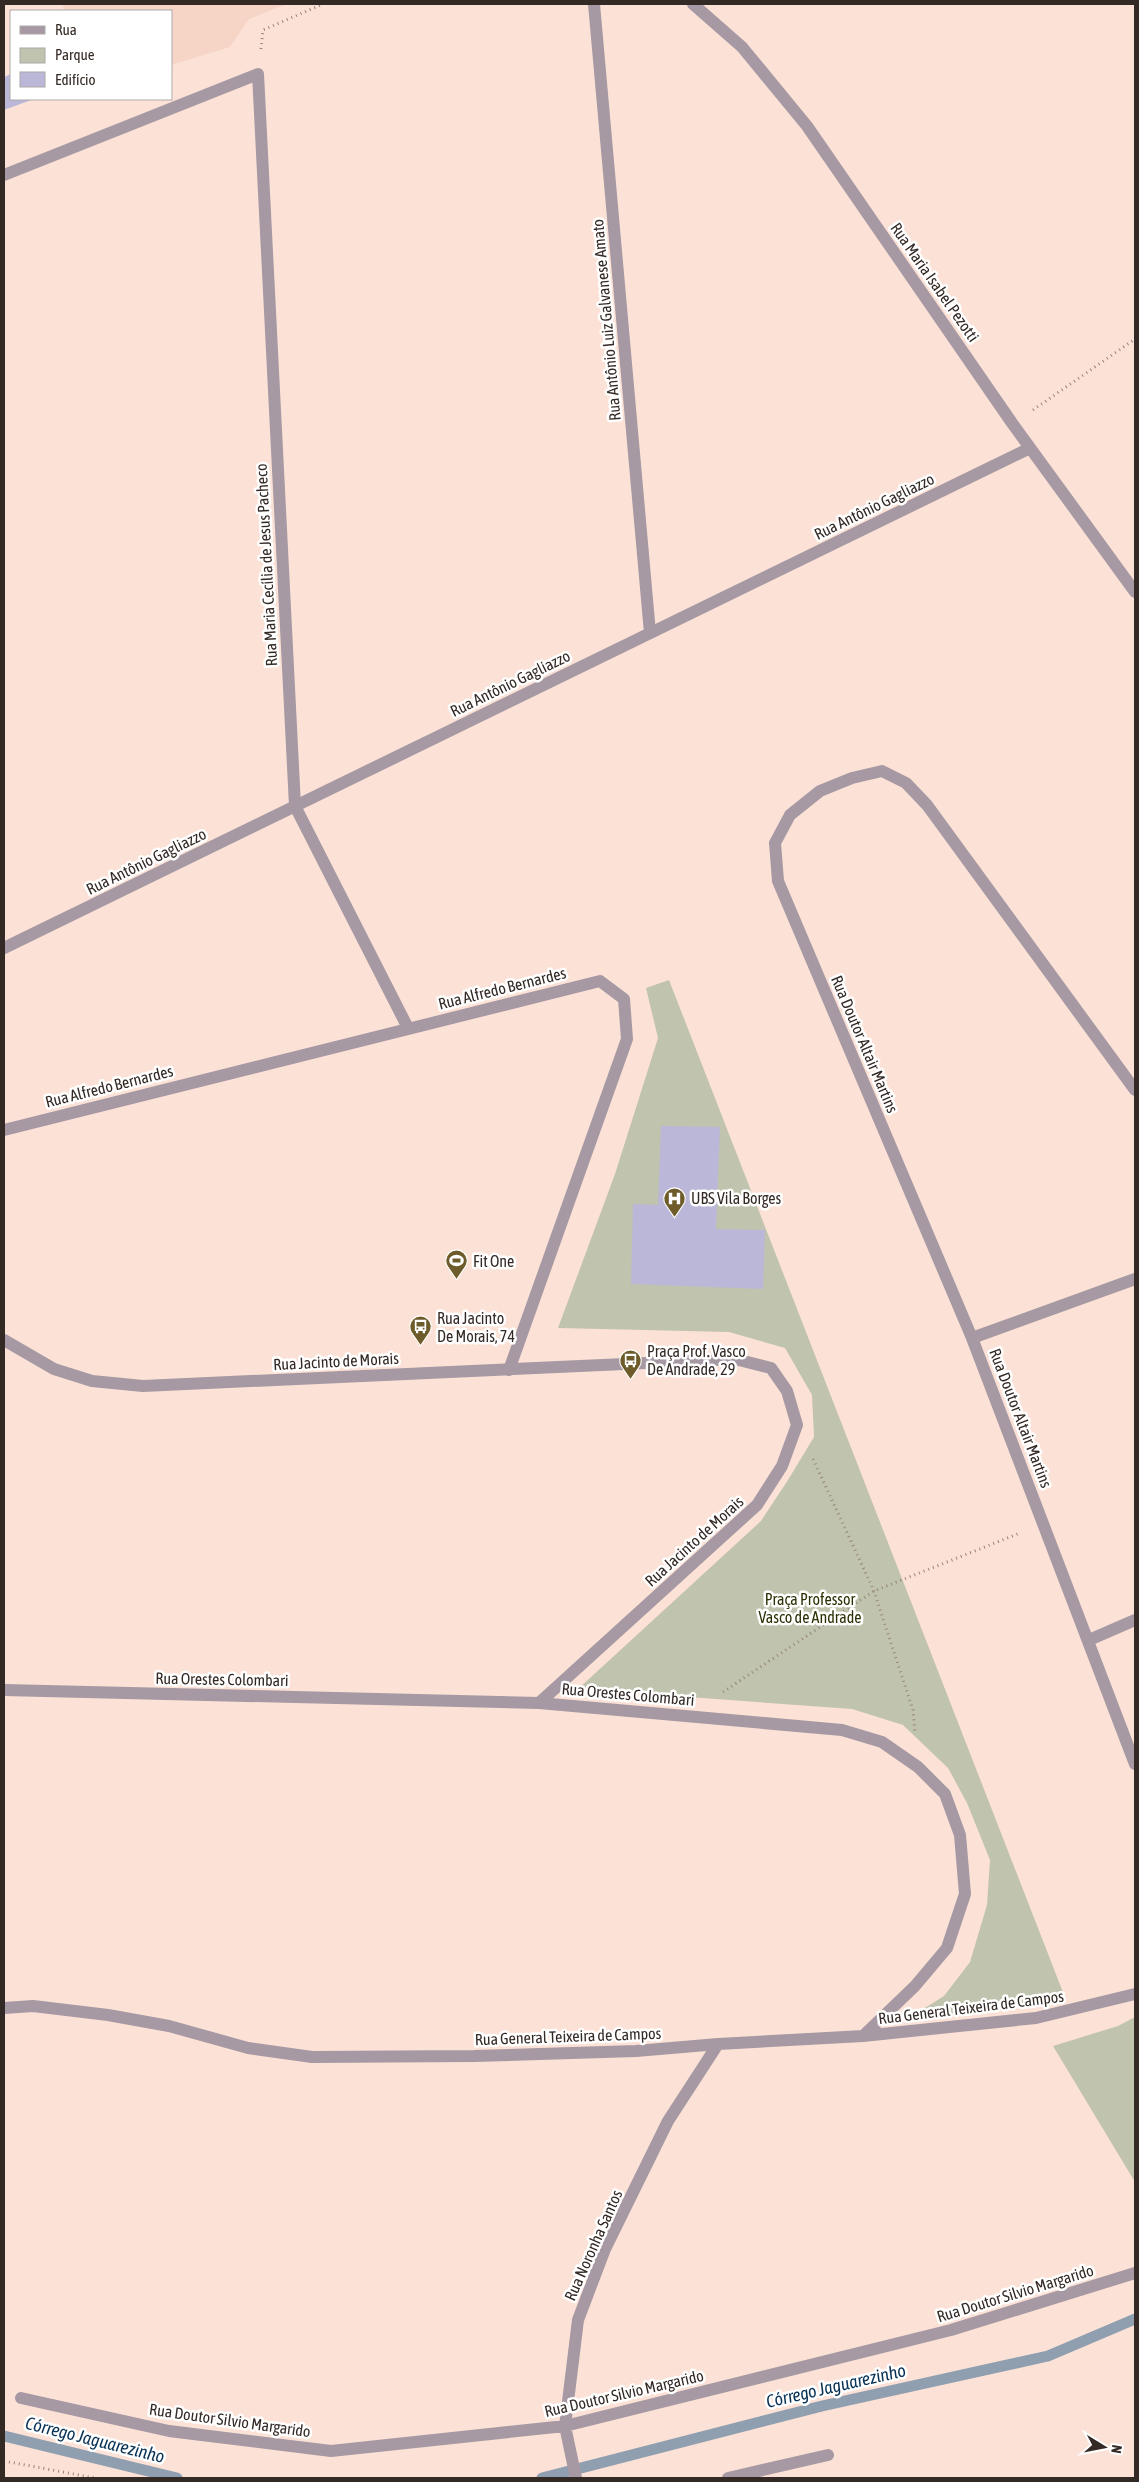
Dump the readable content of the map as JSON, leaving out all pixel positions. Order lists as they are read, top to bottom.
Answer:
{
  "streets": {
    "street": [
      "Rua Maria Isabel Pezotti",
      "Rua Antônio Luiz Galvanese Amato",
      "Rua Antônio Gagliazzo",
      "Rua Maria Cecília de Jesus Pacheco",
      "Rua Alfredo Bernardes",
      "Rua Doutor Altair Martins",
      "Rua Jacinto de Morais",
      "Rua Orestes Colombari",
      "Rua General Teixeira de Campos",
      "Rua Noronha Santos",
      "Rua Doutor Silvio Margarido"
    ]
  },
  "crossings": [
    ["Rua Maria Isabel Pezotti", "Rua Antônio Gagliazzo"],
    ["Rua Antônio Luiz Galvanese Amato", "Rua Antônio Gagliazzo"],
    ["Rua Antônio Gagliazzo", "Rua Maria Cecília de Jesus Pacheco"],
    ["Rua Maria Cecília de Jesus Pacheco", "Rua Alfredo Bernardes"],
    ["Rua Alfredo Bernardes", "Rua Jacinto de Morais"],
    ["Rua Jacinto de Morais", "Rua Orestes Colombari"],
    ["Rua Orestes Colombari", "Rua General Teixeira de Campos"],
    ["Rua General Teixeira de Campos", "Rua Noronha Santos"],
    ["Rua Noronha Santos", "Rua Doutor Silvio Margarido"]
  ],
  "water": ["Córrego Jaguarezinho"],
  "parks": ["Praça Professor Vasco de Andrade"],
  "places": {
    "hospital": ["UBS Vila Borges"],
    "sports": ["Fit One"],
    "bus stop": ["Rua Jacinto De Morais, 74", "Praça Prof. Vasco De Andrade, 29"]
  },
  "legend": ["Rua", "Parque", "Edifício"],
  "north": "right"
}
